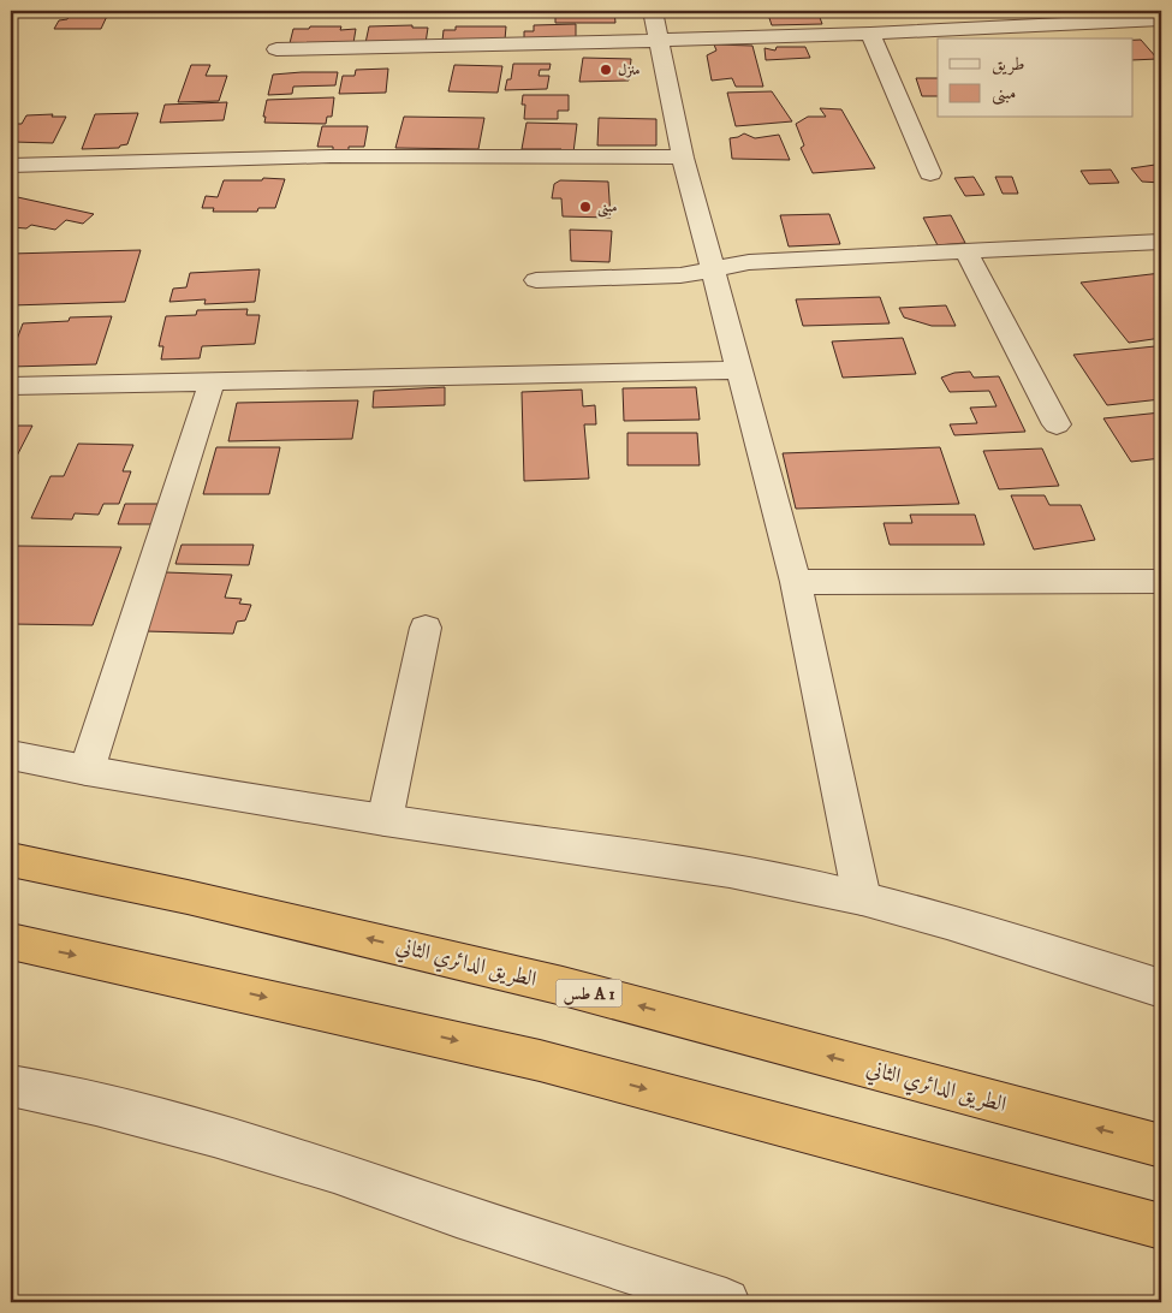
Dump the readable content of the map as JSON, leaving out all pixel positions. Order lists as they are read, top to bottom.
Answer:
{
  "streets": {
    "highway": ["الطريق الدائري الثاني", "طس A 1"]
  },
  "places": ["منزل", "مبنى"],
  "legend": ["طريق", "مبنى"]
}
